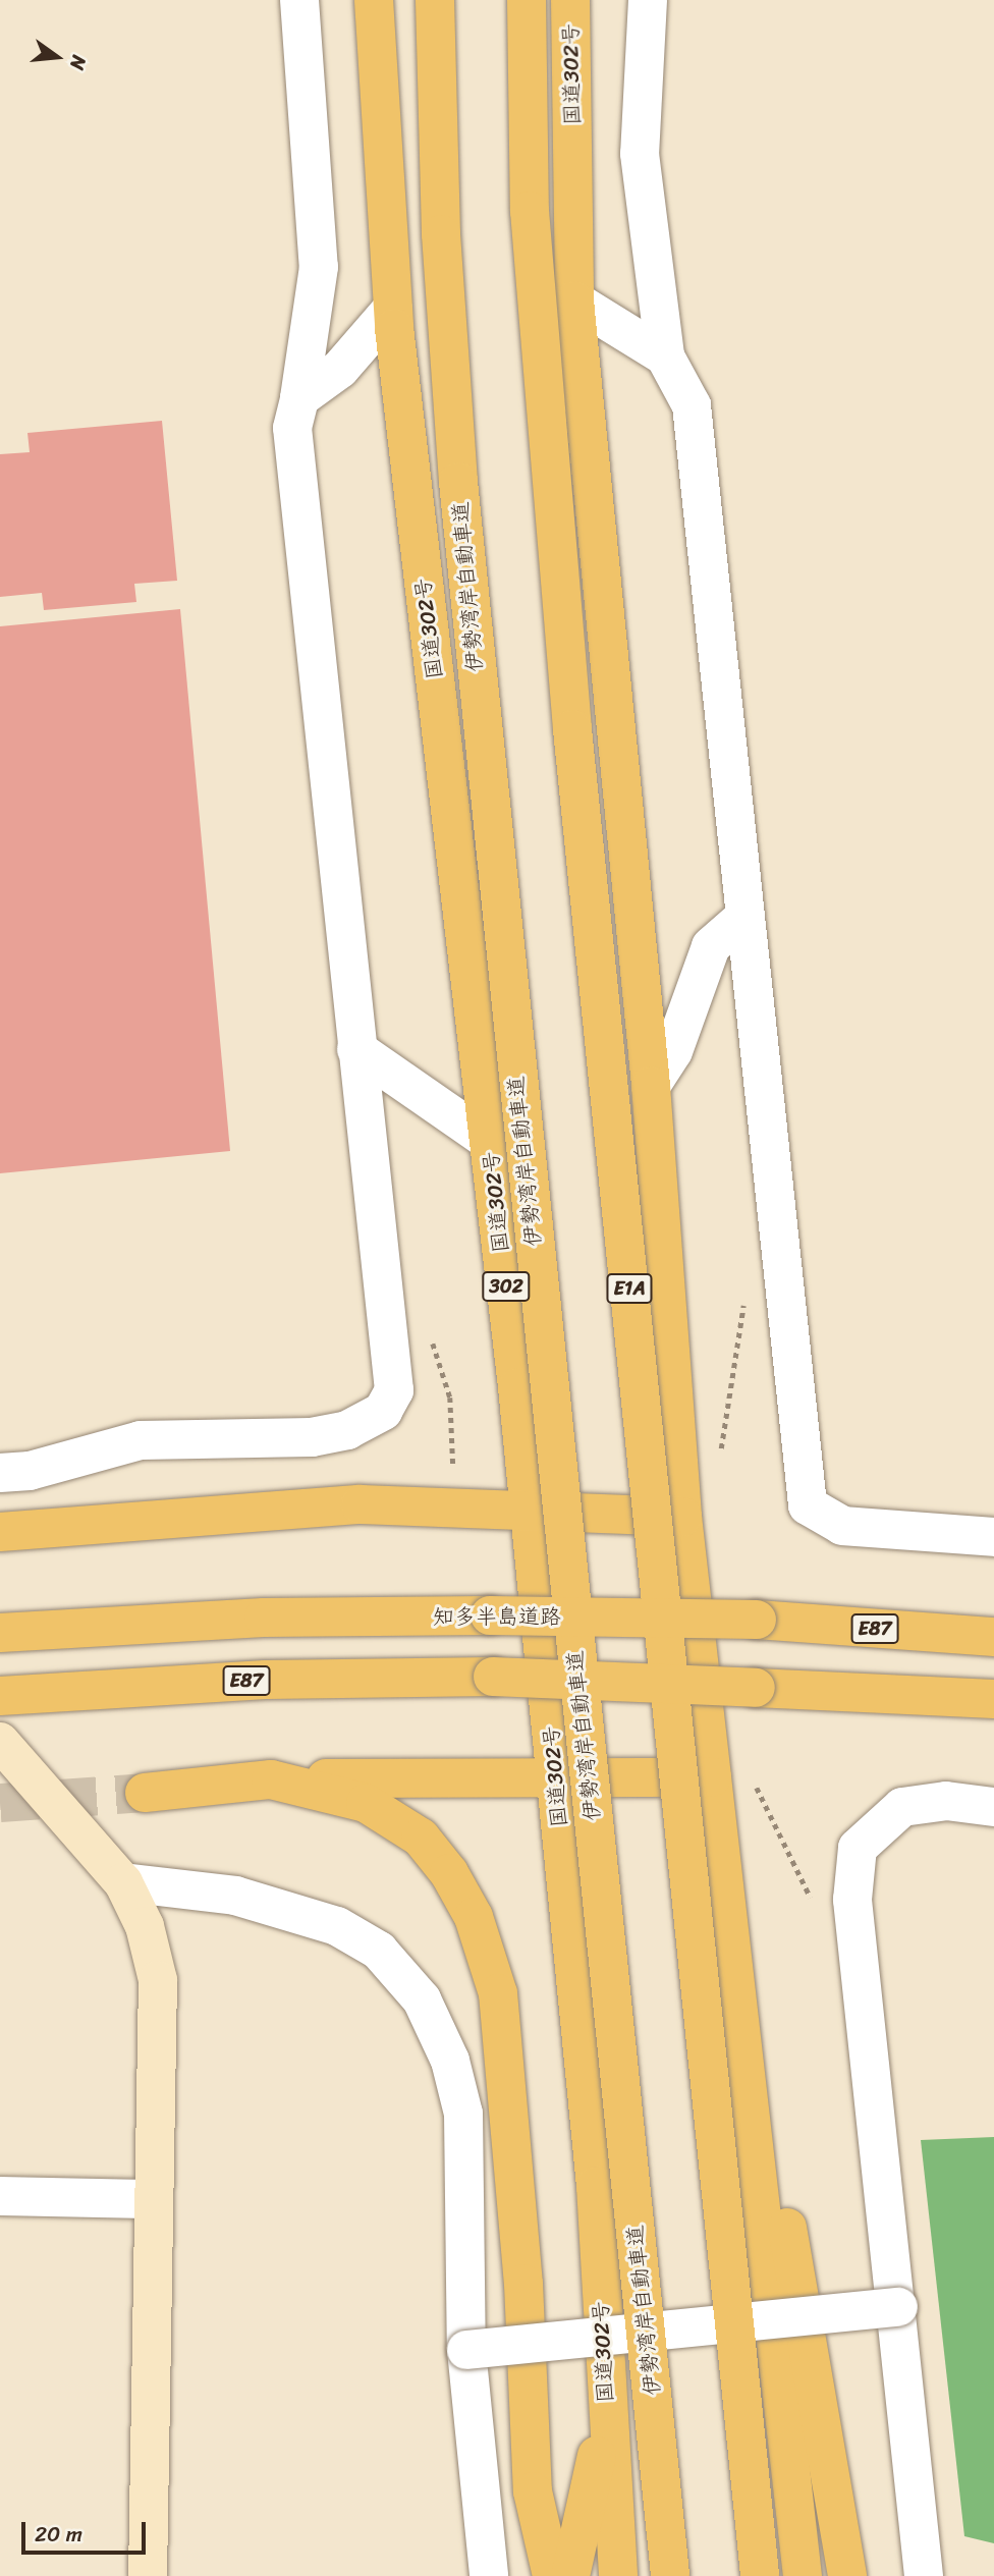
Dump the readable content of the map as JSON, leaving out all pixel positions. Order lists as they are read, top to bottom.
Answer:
{
  "streets": {
    "highway": [
      "国道302号",
      "伊勢湾岸自動車道",
      "302",
      "E1A",
      "知多半島道路",
      "E87"
    ]
  },
  "scale_bar": "20 m",
  "north": "right"
}
